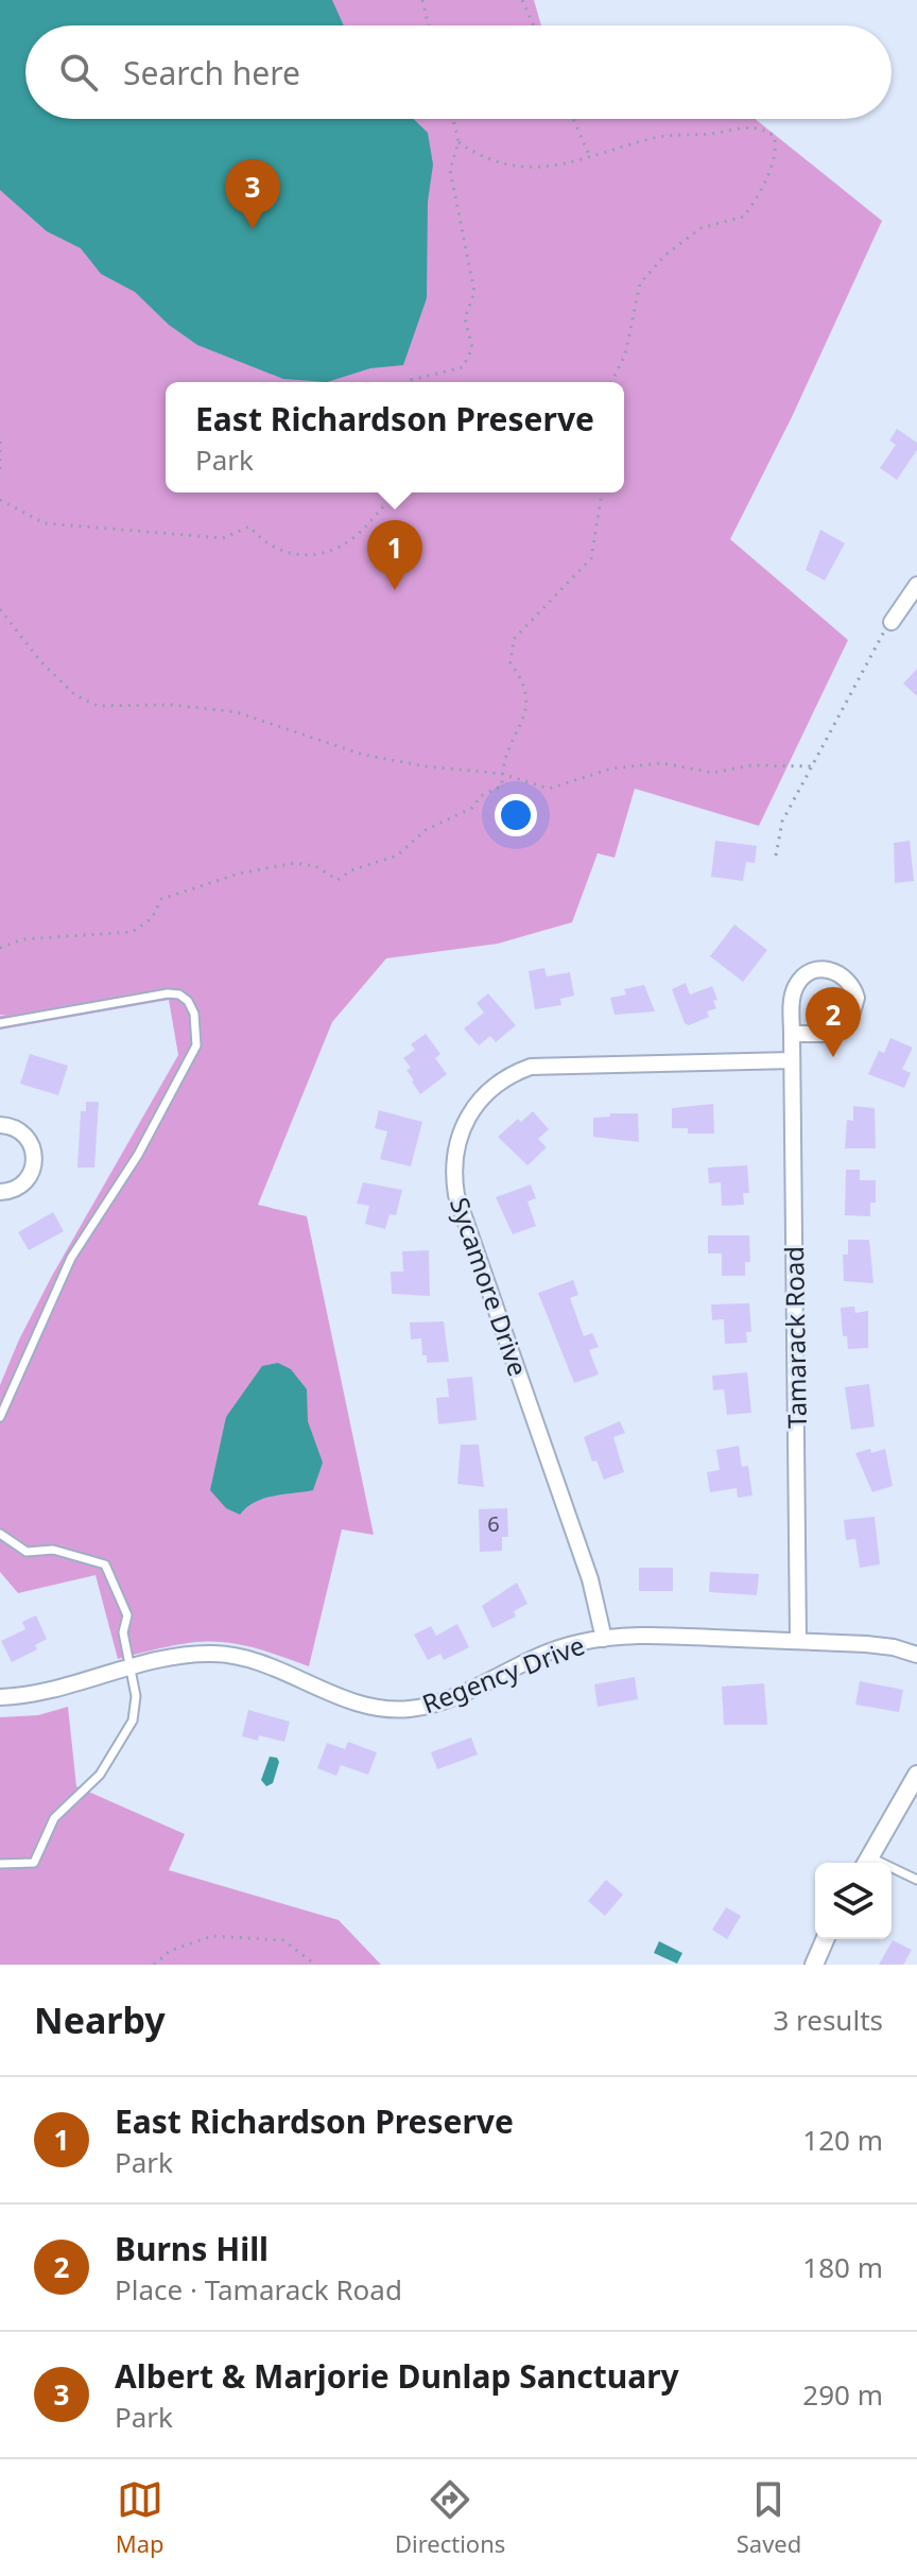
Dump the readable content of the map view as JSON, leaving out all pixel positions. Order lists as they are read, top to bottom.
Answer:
{
  "streets": {
    "street": ["Sycamore Drive", "Tamarack Road", "Regency Drive"]
  },
  "crossings": [
    ["Sycamore Drive", "Tamarack Road"],
    ["Sycamore Drive", "Regency Drive"],
    ["Tamarack Road", "Regency Drive"]
  ],
  "house_numbers": ["6"],
  "page": {
    "search": "Search here",
    "pins": ["3", "1", "2"],
    "popup": ["East Richardson Preserve", "Park"],
    "heading": ["Nearby", "3 results"],
    "list": [
      {
        "mark": "1",
        "name": "East Richardson Preserve",
        "note": "Park",
        "value": "120 m"
      },
      {
        "mark": "2",
        "name": "Burns Hill",
        "note": "Place · Tamarack Road",
        "value": "180 m"
      },
      {
        "mark": "3",
        "name": "Albert & Marjorie Dunlap Sanctuary",
        "note": "Park",
        "value": "290 m"
      }
    ],
    "nav": ["Map", "Directions", "Saved"]
  }
}
